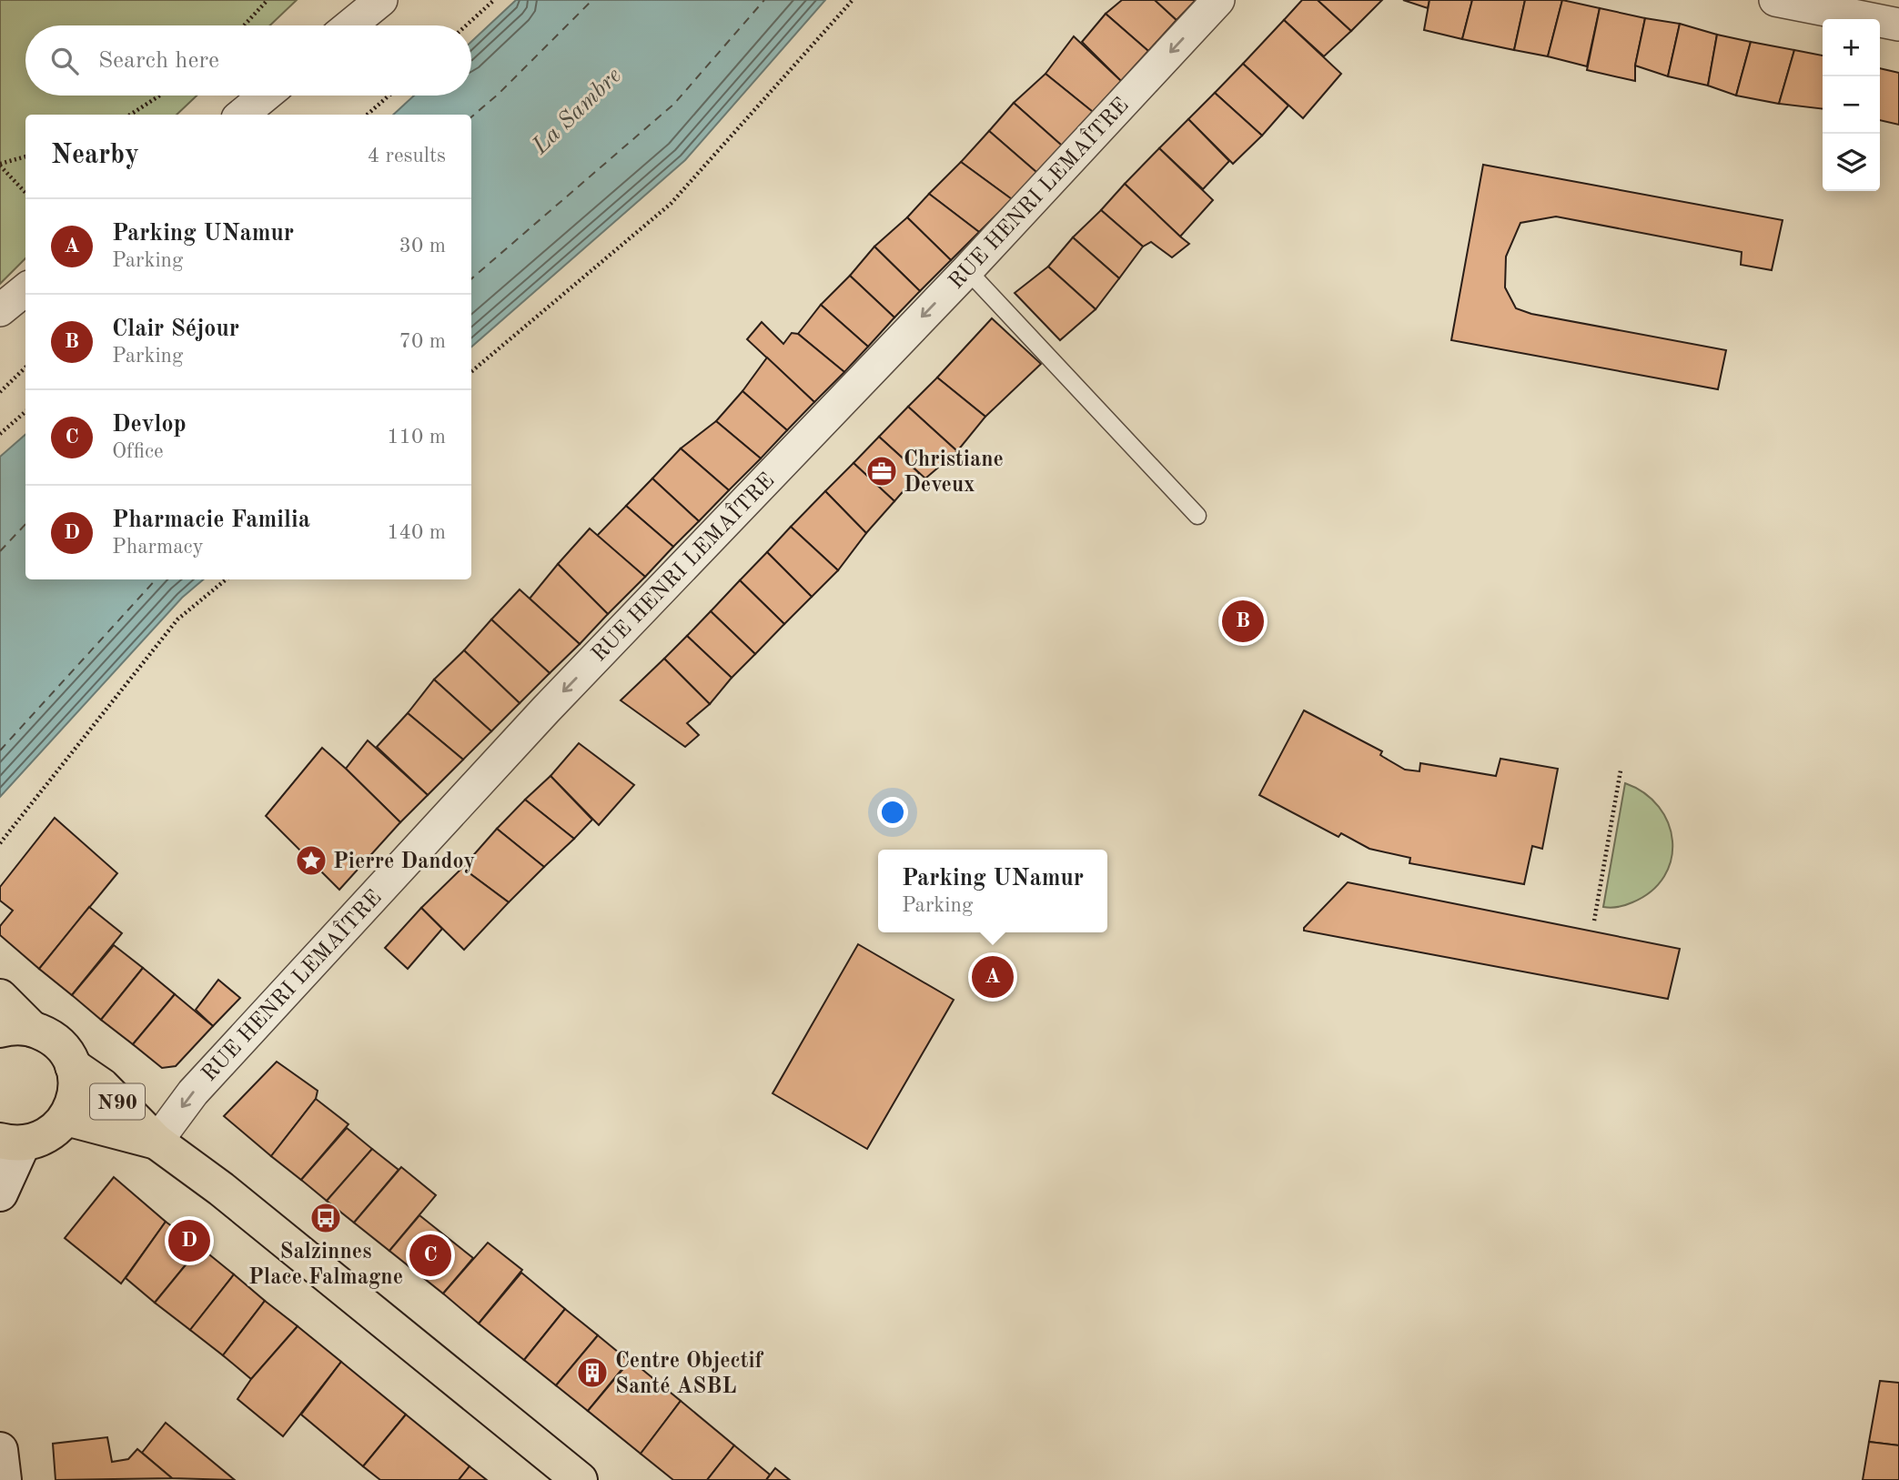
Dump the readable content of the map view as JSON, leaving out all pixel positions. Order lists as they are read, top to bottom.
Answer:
{
  "streets": {
    "main road": ["N90"],
    "street": ["RUE HENRI LEMAÎTRE"]
  },
  "crossings": [
    ["RUE HENRI LEMAÎTRE", "N90"]
  ],
  "one_way": ["RUE HENRI LEMAÎTRE"],
  "water": ["La Sambre"],
  "places": {
    "office": ["Christiane Deveux"],
    "place": ["Pierre Dandoy"],
    "bus stop": ["Salzinnes Place Falmagne"],
    "building": ["Centre Objectif Santé ASBL"]
  },
  "page": {
    "map_buttons": ["+", "−"],
    "search": "Search here",
    "heading": ["Nearby", "4 results"],
    "list": [
      {
        "mark": "A",
        "name": "Parking UNamur",
        "note": "Parking",
        "value": "30 m"
      },
      {
        "mark": "B",
        "name": "Clair Séjour",
        "note": "Parking",
        "value": "70 m"
      },
      {
        "mark": "C",
        "name": "Devlop",
        "note": "Office",
        "value": "110 m"
      },
      {
        "mark": "D",
        "name": "Pharmacie Familia",
        "note": "Pharmacy",
        "value": "140 m"
      }
    ],
    "pins": [
      "B",
      "A",
      "D",
      "C"
    ],
    "popup": ["Parking UNamur", "Parking"]
  }
}
